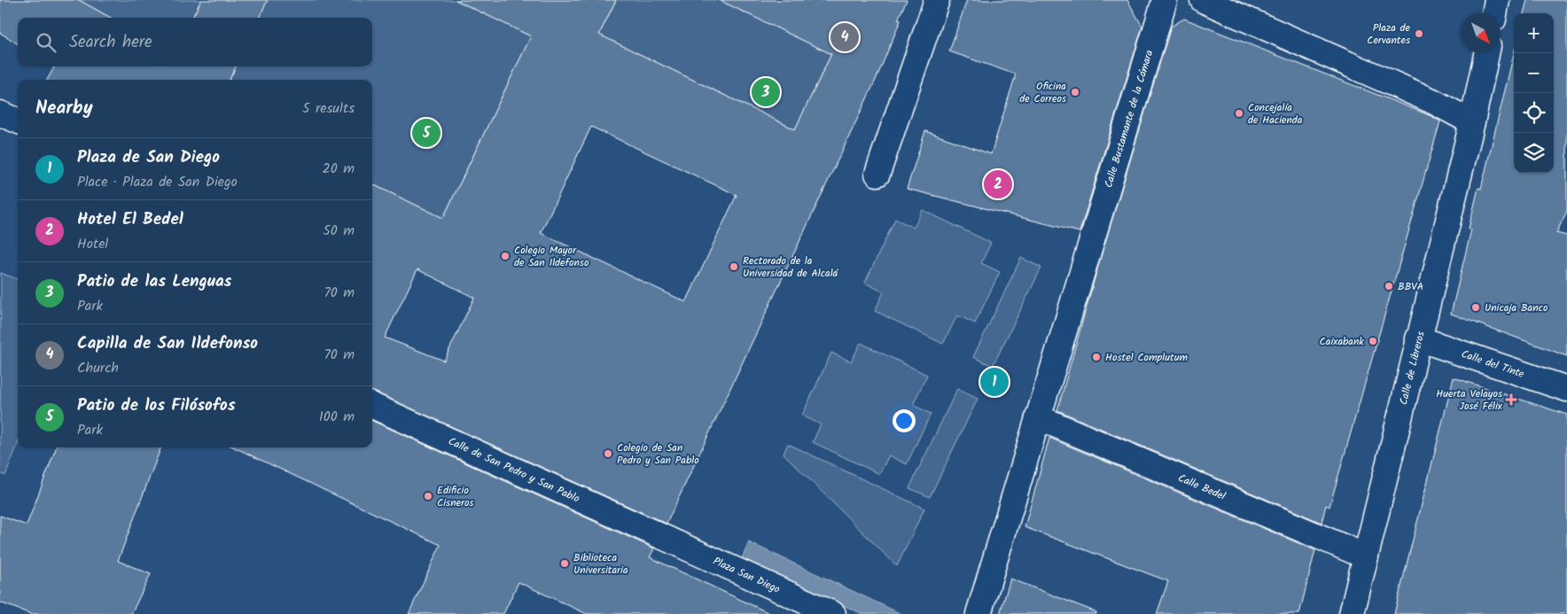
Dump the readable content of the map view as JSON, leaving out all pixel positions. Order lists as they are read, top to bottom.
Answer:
{
  "streets": {
    "street": [
      "Calle Bustamante de la Cámara",
      "Calle del Tinte",
      "Calle de Libreros",
      "Calle de San Pedro y San Pablo",
      "Calle Bedel",
      "Plaza San Diego"
    ]
  },
  "crossings": [
    ["Calle Bustamante de la Cámara", "Calle Bedel"],
    ["Calle del Tinte", "Calle de Libreros"],
    ["Calle de Libreros", "Calle Bedel"],
    ["Calle de San Pedro y San Pablo", "Plaza San Diego"]
  ],
  "places": {
    "other": [
      "Plaza de Cervantes",
      "Oficina de Correos",
      "Concejalía de Hacienda",
      "Colegio Mayor de San Ildefonso",
      "Rectorado de la Universidad de Alcalá",
      "BBVA",
      "Unicaja Banco",
      "Caixabank",
      "Hostel Complutum",
      "Colegio de San Pedro y San Pablo",
      "Edificio Cisneros",
      "Biblioteca Universitaria"
    ],
    "health": ["Huerta Velayos José Félix"]
  },
  "north": "bottom right",
  "page": {
    "map_buttons": ["+", "−"],
    "search": "Search here",
    "pins": [
      "4",
      "3",
      "5",
      "2",
      "1"
    ],
    "heading": ["Nearby", "5 results"],
    "list": [
      {
        "mark": "1",
        "name": "Plaza de San Diego",
        "note": "Place · Plaza de San Diego",
        "value": "20 m"
      },
      {
        "mark": "2",
        "name": "Hotel El Bedel",
        "note": "Hotel",
        "value": "50 m"
      },
      {
        "mark": "3",
        "name": "Patio de las Lenguas",
        "note": "Park",
        "value": "70 m"
      },
      {
        "mark": "4",
        "name": "Capilla de San Ildefonso",
        "note": "Church",
        "value": "70 m"
      },
      {
        "mark": "5",
        "name": "Patio de los Filósofos",
        "note": "Park",
        "value": "100 m"
      }
    ]
  }
}
